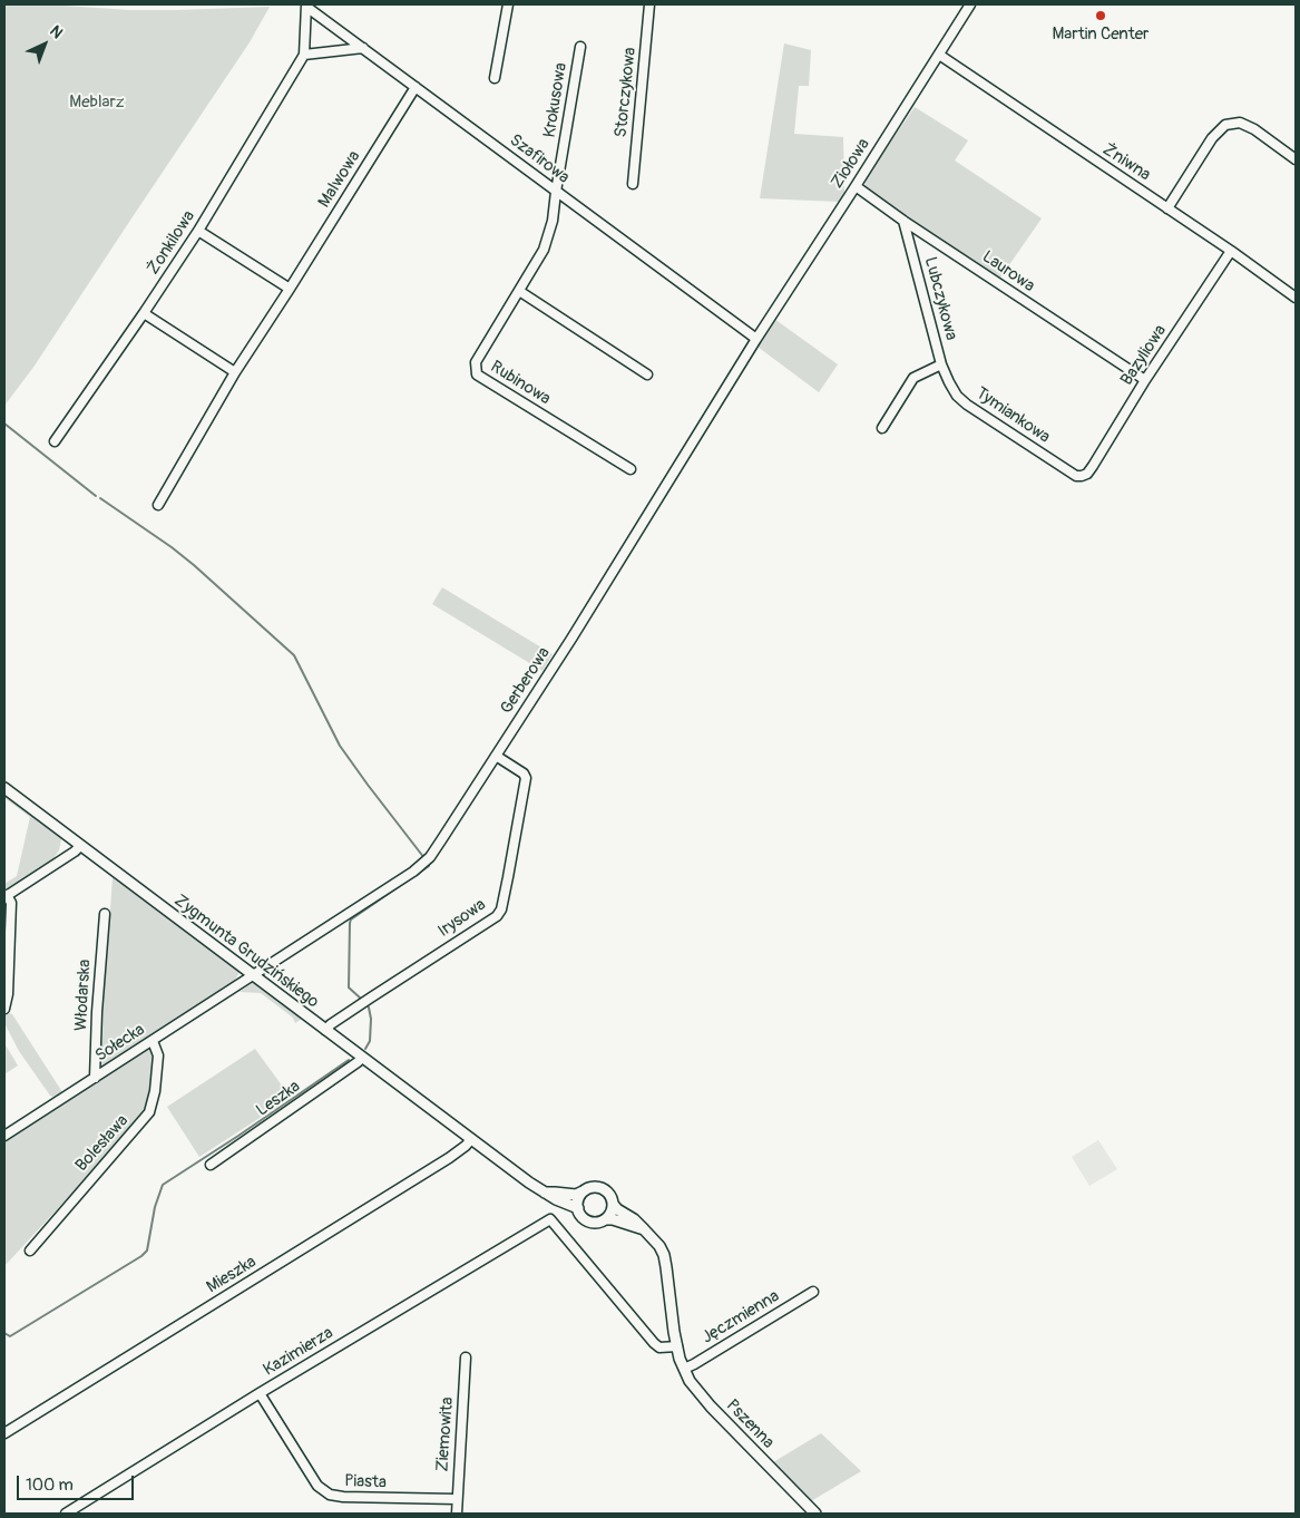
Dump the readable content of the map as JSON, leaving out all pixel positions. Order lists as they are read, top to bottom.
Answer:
{
  "streets": {
    "street": [
      "Storczykowa",
      "Krokusowa",
      "Szafirowa",
      "Żniwna",
      "Ziołowa",
      "Malwowa",
      "Żonkilowa",
      "Laurowa",
      "Lubczykowa",
      "Bazyliowa",
      "Rubinowa",
      "Tymiankowa",
      "Gerberowa",
      "Irysowa",
      "Zygmunta Grudzińskiego",
      "Włodarska",
      "Sołecka",
      "Leszka",
      "Bolesława",
      "Mieszka",
      "Jęczmienna",
      "Kazimierza",
      "Pszenna",
      "Ziemowita",
      "Piasta"
    ]
  },
  "crossings": [
    ["Krokusowa", "Szafirowa"],
    ["Krokusowa", "Rubinowa"],
    ["Szafirowa", "Ziołowa"],
    ["Szafirowa", "Malwowa"],
    ["Szafirowa", "Żonkilowa"],
    ["Szafirowa", "Rubinowa"],
    ["Szafirowa", "Gerberowa"],
    ["Żniwna", "Ziołowa"],
    ["Żniwna", "Bazyliowa"],
    ["Ziołowa", "Laurowa"],
    ["Ziołowa", "Gerberowa"],
    ["Laurowa", "Lubczykowa"],
    ["Laurowa", "Bazyliowa"],
    ["Lubczykowa", "Tymiankowa"],
    ["Bazyliowa", "Tymiankowa"],
    ["Gerberowa", "Irysowa"],
    ["Gerberowa", "Zygmunta Grudzińskiego"],
    ["Gerberowa", "Sołecka"],
    ["Irysowa", "Zygmunta Grudzińskiego"],
    ["Zygmunta Grudzińskiego", "Sołecka"],
    ["Zygmunta Grudzińskiego", "Leszka"],
    ["Zygmunta Grudzińskiego", "Mieszka"],
    ["Włodarska", "Sołecka"],
    ["Sołecka", "Bolesława"],
    ["Jęczmienna", "Pszenna"],
    ["Kazimierza", "Pszenna"],
    ["Kazimierza", "Piasta"],
    ["Ziemowita", "Piasta"]
  ],
  "parks": ["Meblarz"],
  "places": ["Martin Center"],
  "scale_bar": "100 m",
  "north": "top right"
}
